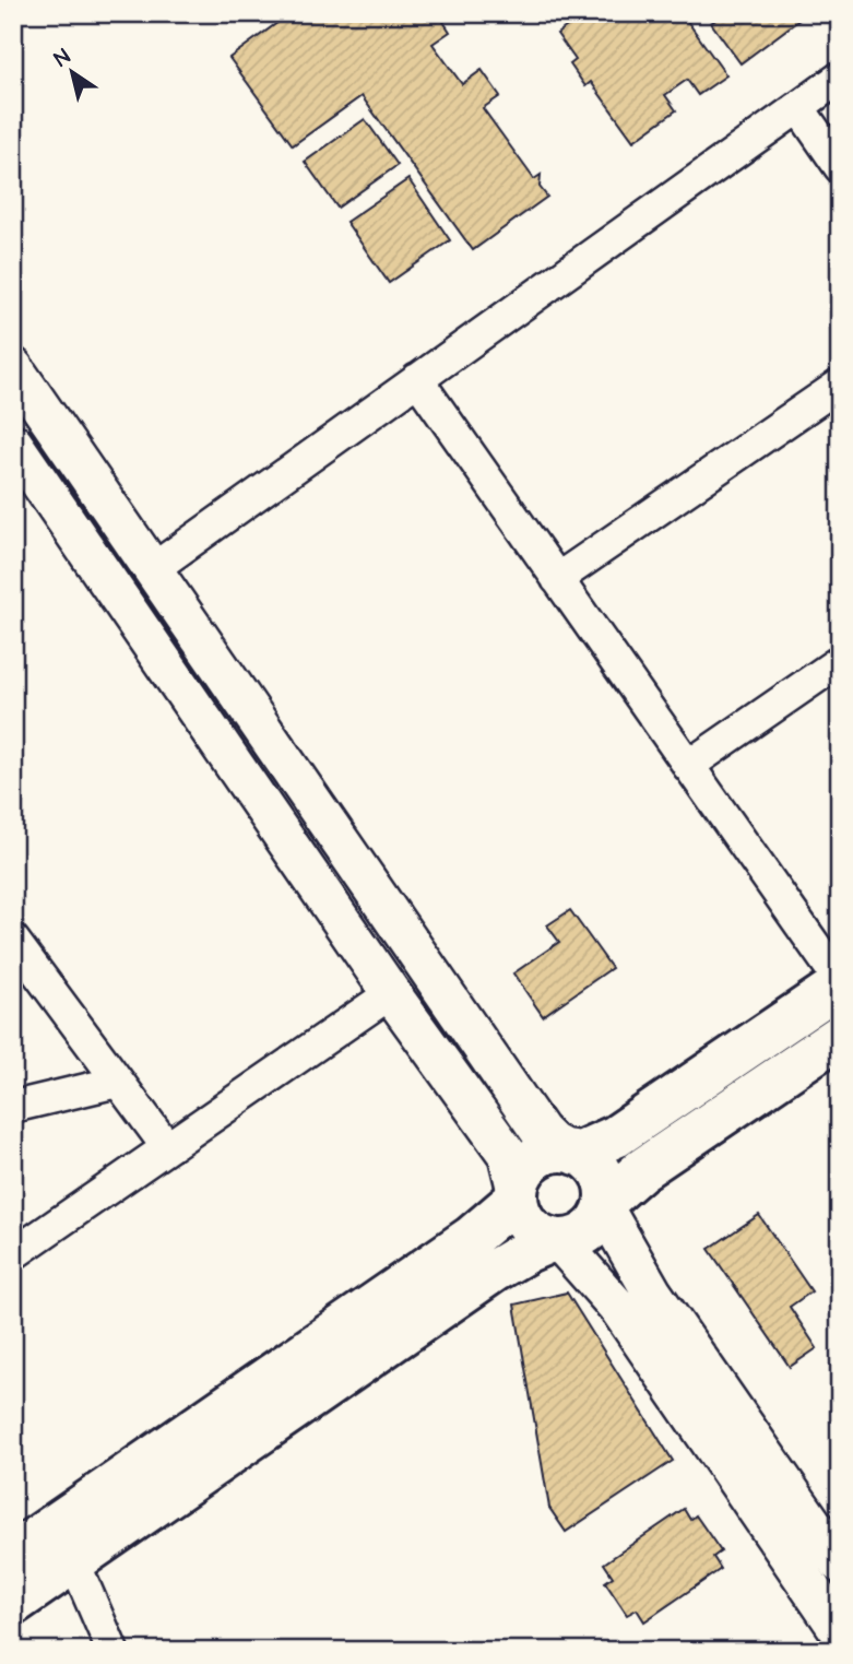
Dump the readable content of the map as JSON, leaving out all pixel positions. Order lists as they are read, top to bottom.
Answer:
{
  "north": "top left"
}
